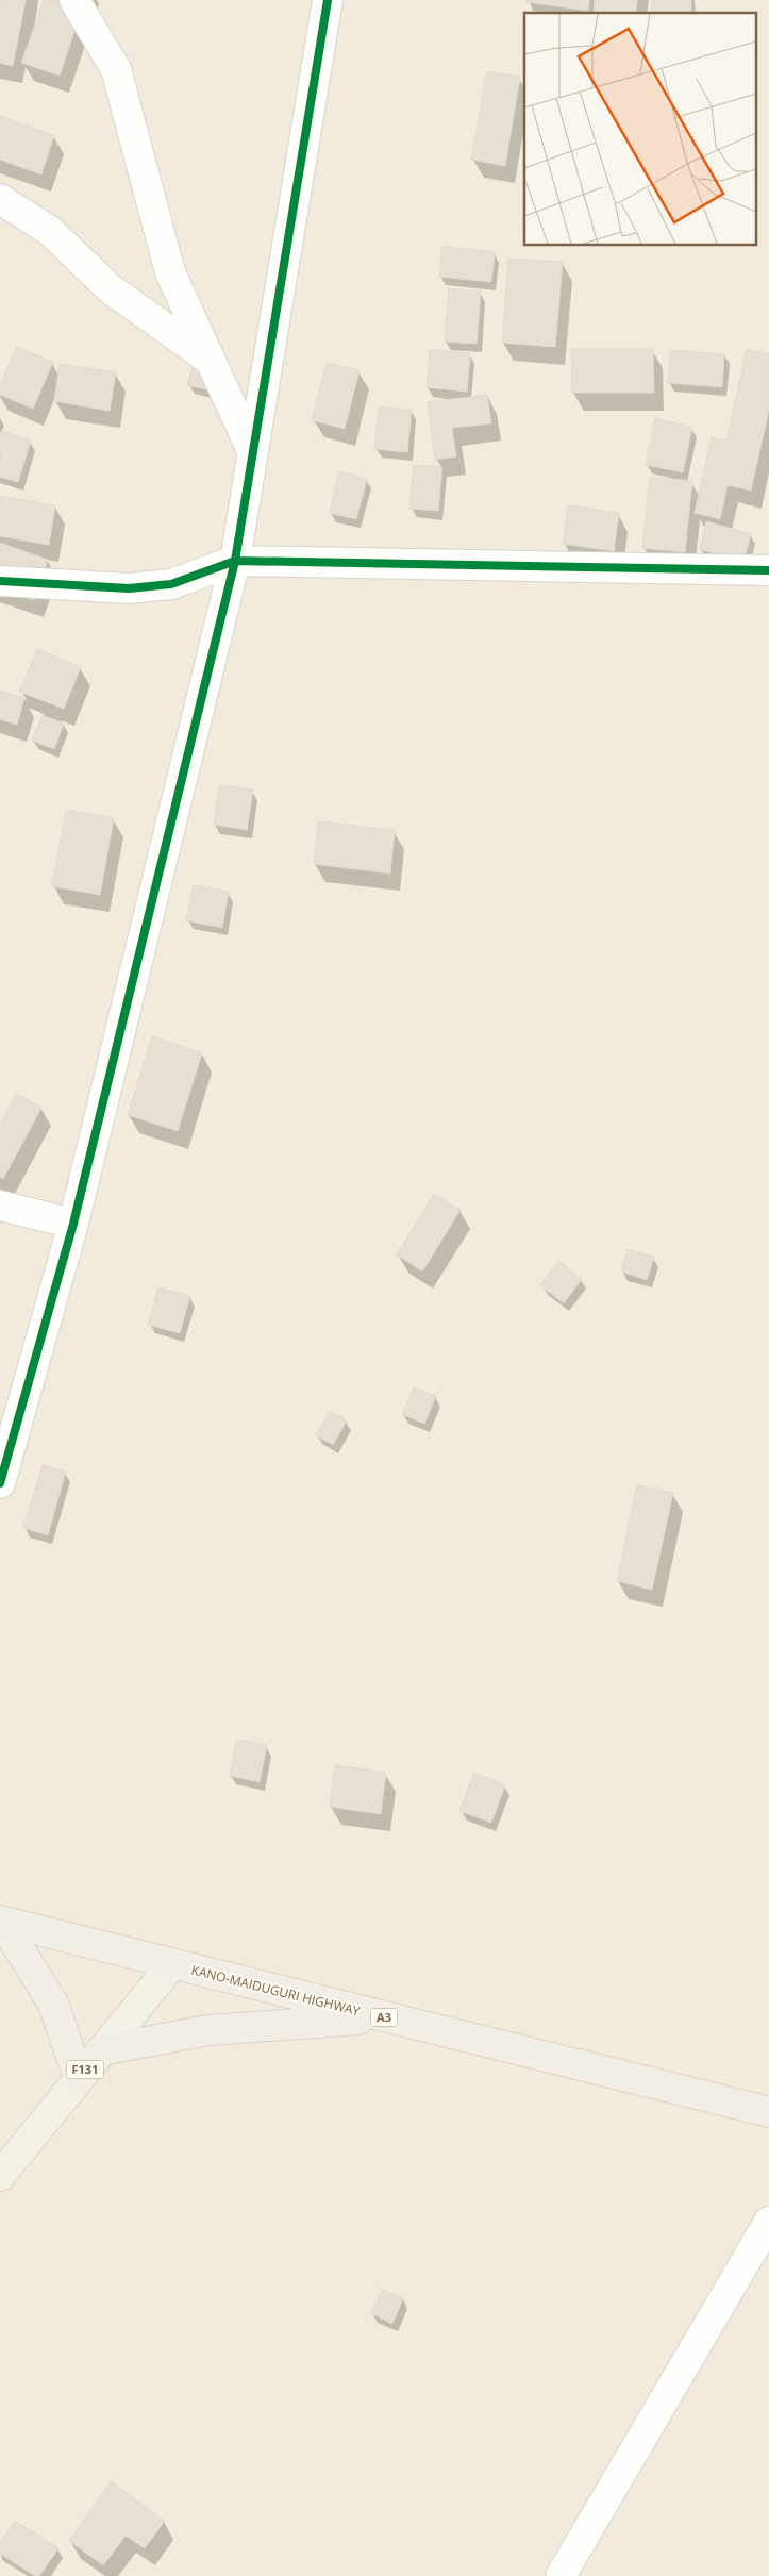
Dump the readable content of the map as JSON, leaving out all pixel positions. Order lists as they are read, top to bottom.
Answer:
{
  "streets": {
    "highway": ["KANO-MAIDUGURI HIGHWAY", "A3"],
    "main road": ["F131"]
  },
  "crossings": [
    ["KANO-MAIDUGURI HIGHWAY", "F131"]
  ]
}
